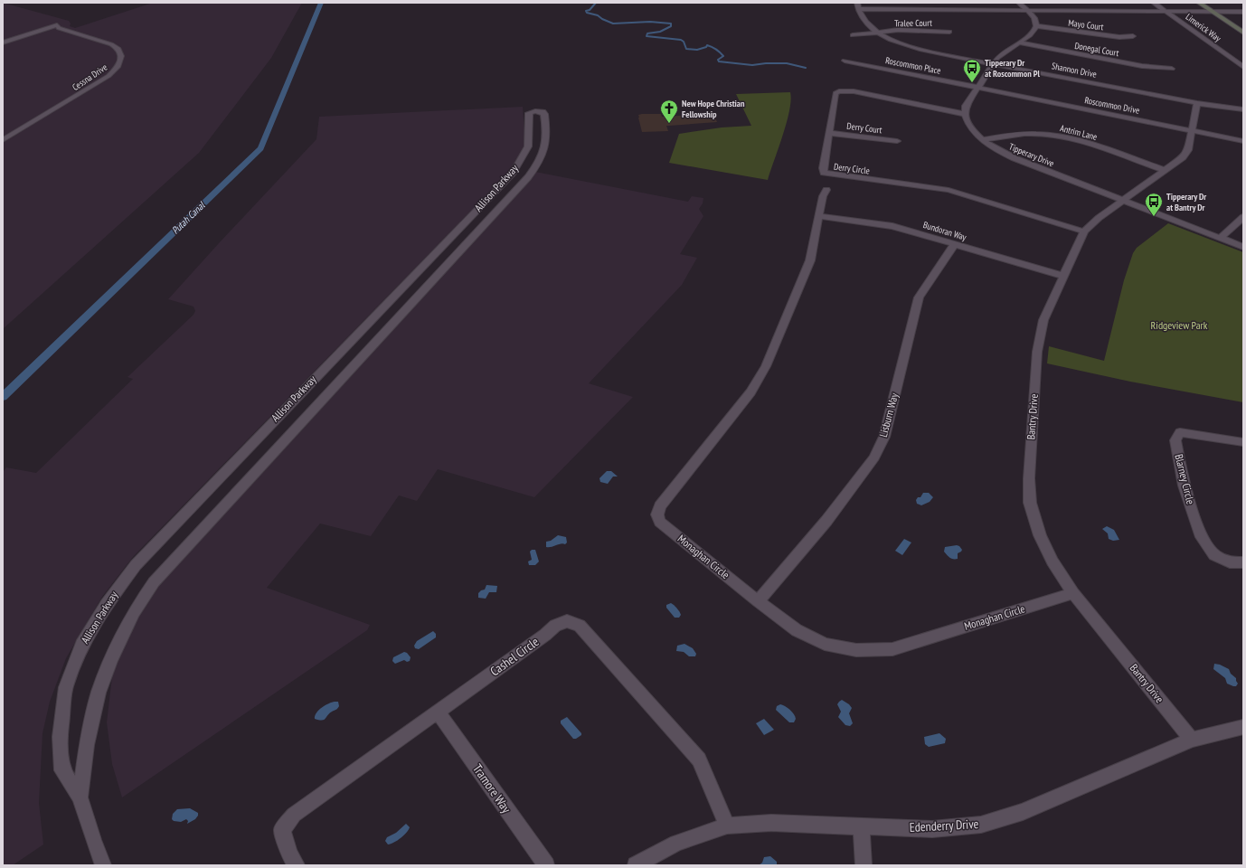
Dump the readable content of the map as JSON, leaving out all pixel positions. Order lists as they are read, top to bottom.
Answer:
{
  "streets": {
    "street": [
      "Tralee Court",
      "Mayo Court",
      "Limerick Way",
      "Donegal Court",
      "Roscommon Place",
      "Shannon Drive",
      "Cessna Drive",
      "Roscommon Drive",
      "Derry Court",
      "Antrim Lane",
      "Tipperary Drive",
      "Derry Circle",
      "Allison Parkway",
      "Bundoran Way",
      "Lisburn Way",
      "Bantry Drive",
      "Blarney Circle",
      "Monaghan Circle",
      "Cashel Circle",
      "Tramore Way",
      "Edenderry Drive"
    ]
  },
  "crossings": [
    ["Tralee Court", "Shannon Drive"],
    ["Roscommon Place", "Roscommon Drive"],
    ["Shannon Drive", "Bantry Drive"],
    ["Roscommon Drive", "Bantry Drive"],
    ["Derry Court", "Derry Circle"],
    ["Antrim Lane", "Tipperary Drive"],
    ["Antrim Lane", "Bantry Drive"],
    ["Tipperary Drive", "Derry Circle"],
    ["Tipperary Drive", "Bantry Drive"],
    ["Derry Circle", "Bantry Drive"],
    ["Bundoran Way", "Lisburn Way"],
    ["Bundoran Way", "Bantry Drive"],
    ["Bundoran Way", "Monaghan Circle"],
    ["Lisburn Way", "Monaghan Circle"],
    ["Bantry Drive", "Monaghan Circle"],
    ["Bantry Drive", "Edenderry Drive"],
    ["Cashel Circle", "Tramore Way"],
    ["Cashel Circle", "Edenderry Drive"]
  ],
  "water": ["Putah Canal"],
  "parks": ["Ridgeview Park"],
  "places": {
    "bus stop": ["Tipperary Dr at Roscommon Pl", "Tipperary Dr at Bantry Dr"],
    "church": ["New Hope Christian Fellowship"]
  }
}
